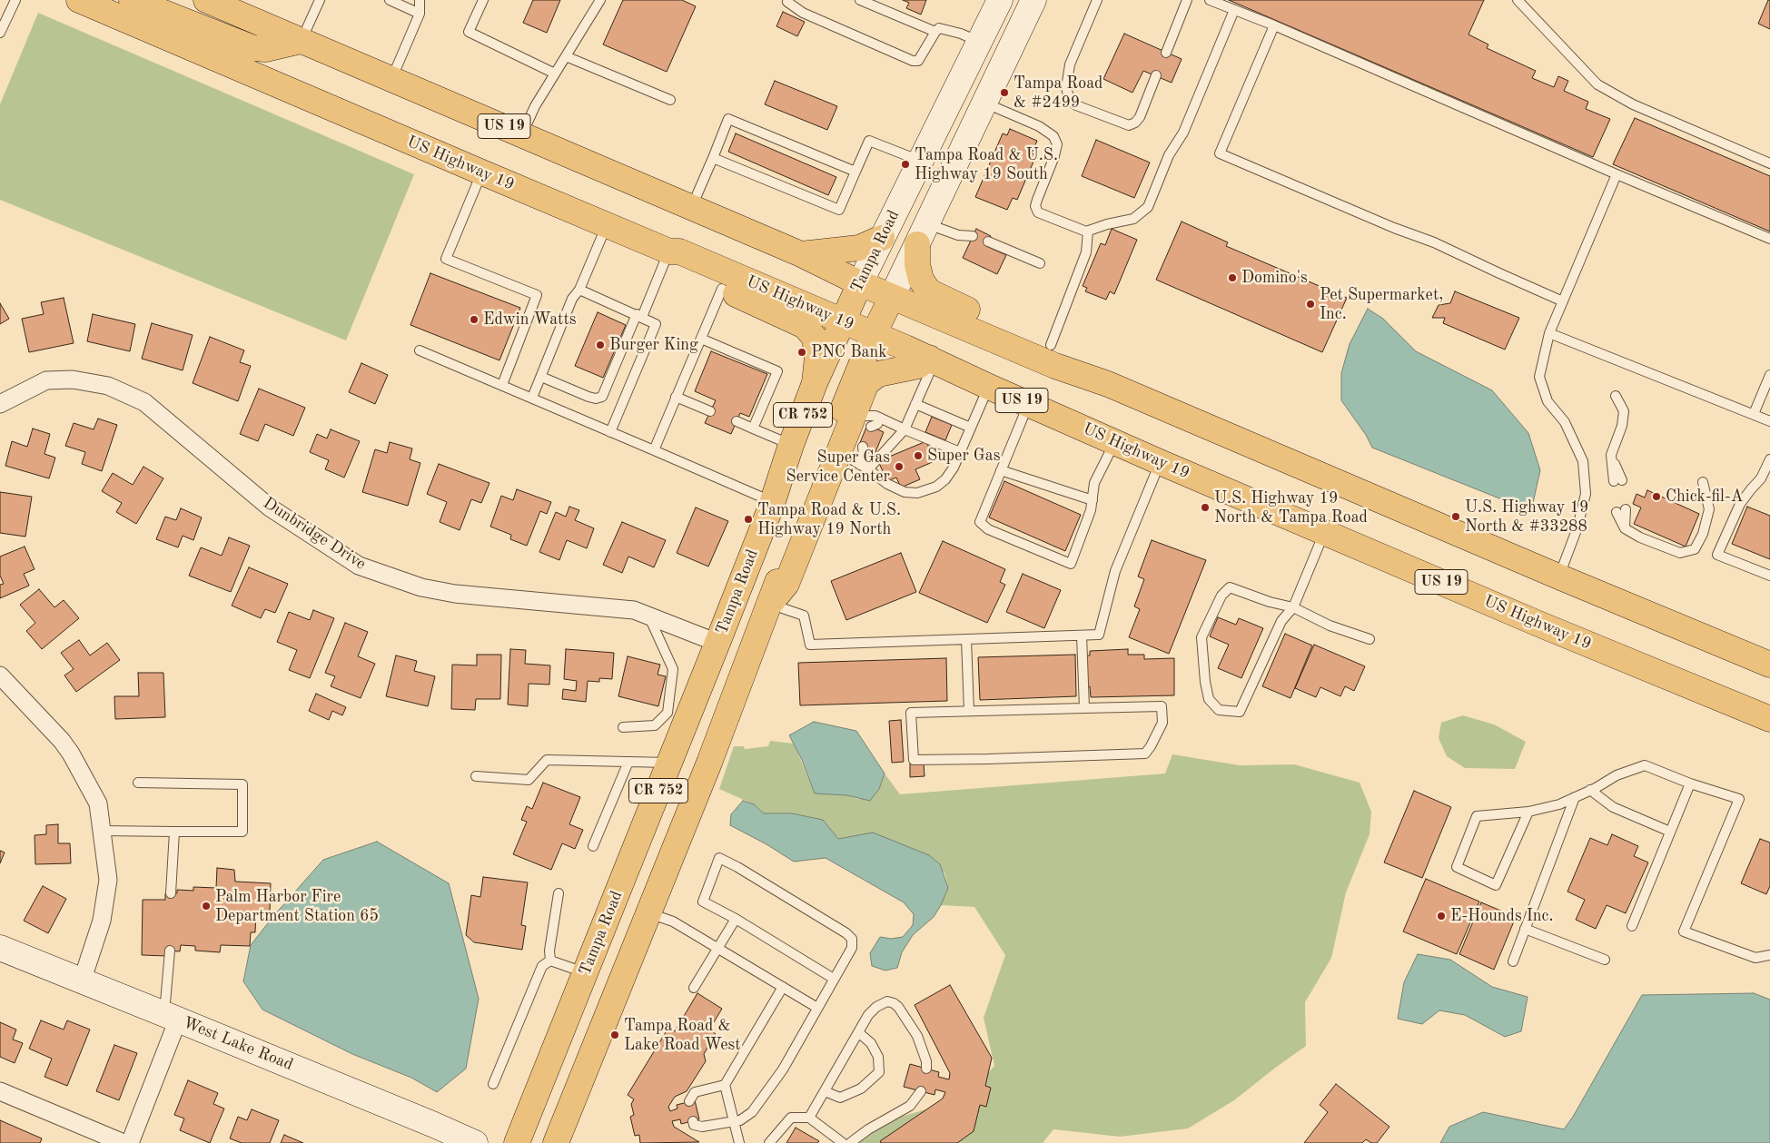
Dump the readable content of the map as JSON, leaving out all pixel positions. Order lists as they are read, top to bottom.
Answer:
{
  "streets": {
    "main road": [
      "US 19",
      "US Highway 19",
      "Tampa Road",
      "CR 752",
      "West Lake Road"
    ],
    "street": ["Dunbridge Drive"]
  },
  "crossings": [
    ["US 19", "Tampa Road"],
    ["US Highway 19", "Tampa Road"],
    ["Tampa Road", "Dunbridge Drive"]
  ],
  "places": [
    "Tampa Road & #2499",
    "Tampa Road & U.S. Highway 19 South",
    "Domino's",
    "Pet Supermarket, Inc.",
    "Edwin Watts",
    "Burger King",
    "PNC Bank",
    "Super Gas",
    "Super Gas Service Center",
    "Chick-fil-A",
    "U.S. Highway 19 North & Tampa Road",
    "U.S. Highway 19 North & #33288",
    "Tampa Road & U.S. Highway 19 North",
    "Palm Harbor Fire Department Station 65",
    "E-Hounds Inc.",
    "Tampa Road & Lake Road West"
  ]
}
